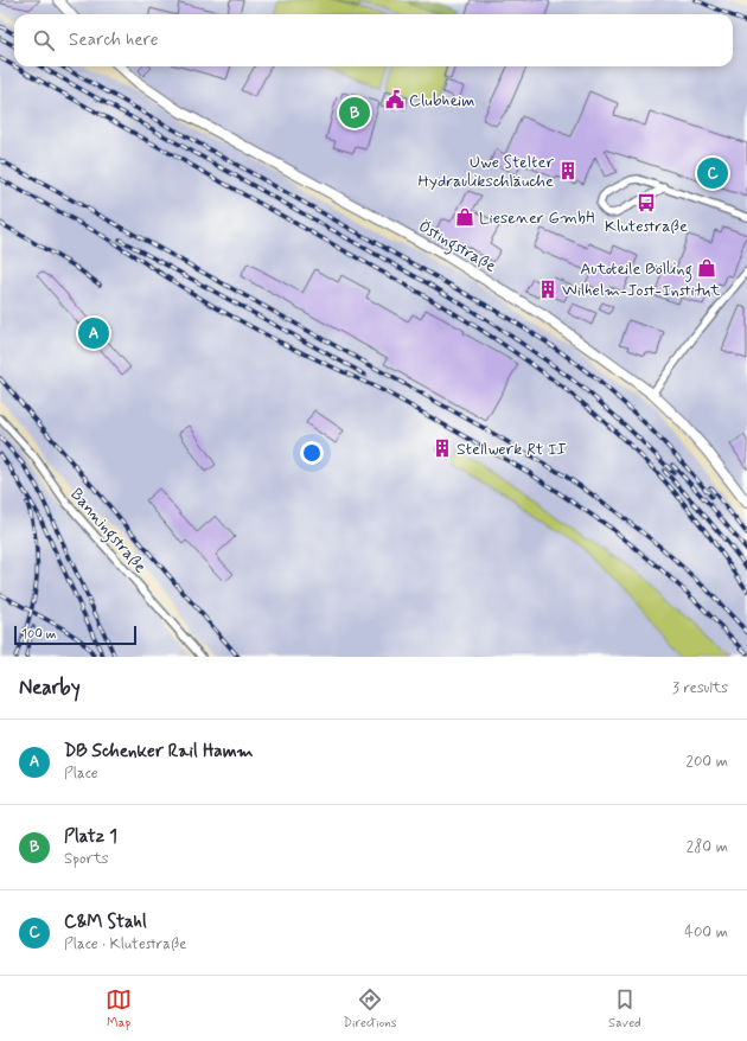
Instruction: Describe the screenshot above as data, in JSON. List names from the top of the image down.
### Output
{
  "streets": {
    "street": ["Östingstraße", "Banningstraße"]
  },
  "places": {
    "public building": ["Clubheim"],
    "building": ["Uwe Stelter Hydraulikschläuche", "Wilhelm-Jost-Institut", "Stellwerk Rt II"],
    "bus stop": ["Klutestraße"],
    "shop": ["Liesener GmbH", "Autoteile Bölling"]
  },
  "scale_bar": "100 m",
  "page": {
    "search": "Search here",
    "pins": ["B", "C", "A"],
    "scale": "100 m",
    "heading": ["Nearby", "3 results"],
    "list": [
      {
        "mark": "A",
        "name": "DB Schenker Rail Hamm",
        "note": "Place",
        "value": "200 m"
      },
      {
        "mark": "B",
        "name": "Platz 1",
        "note": "Sports",
        "value": "280 m"
      },
      {
        "mark": "C",
        "name": "C&M Stahl",
        "note": "Place · Klutestraße",
        "value": "400 m"
      }
    ],
    "nav": ["Map", "Directions", "Saved"]
  }
}
